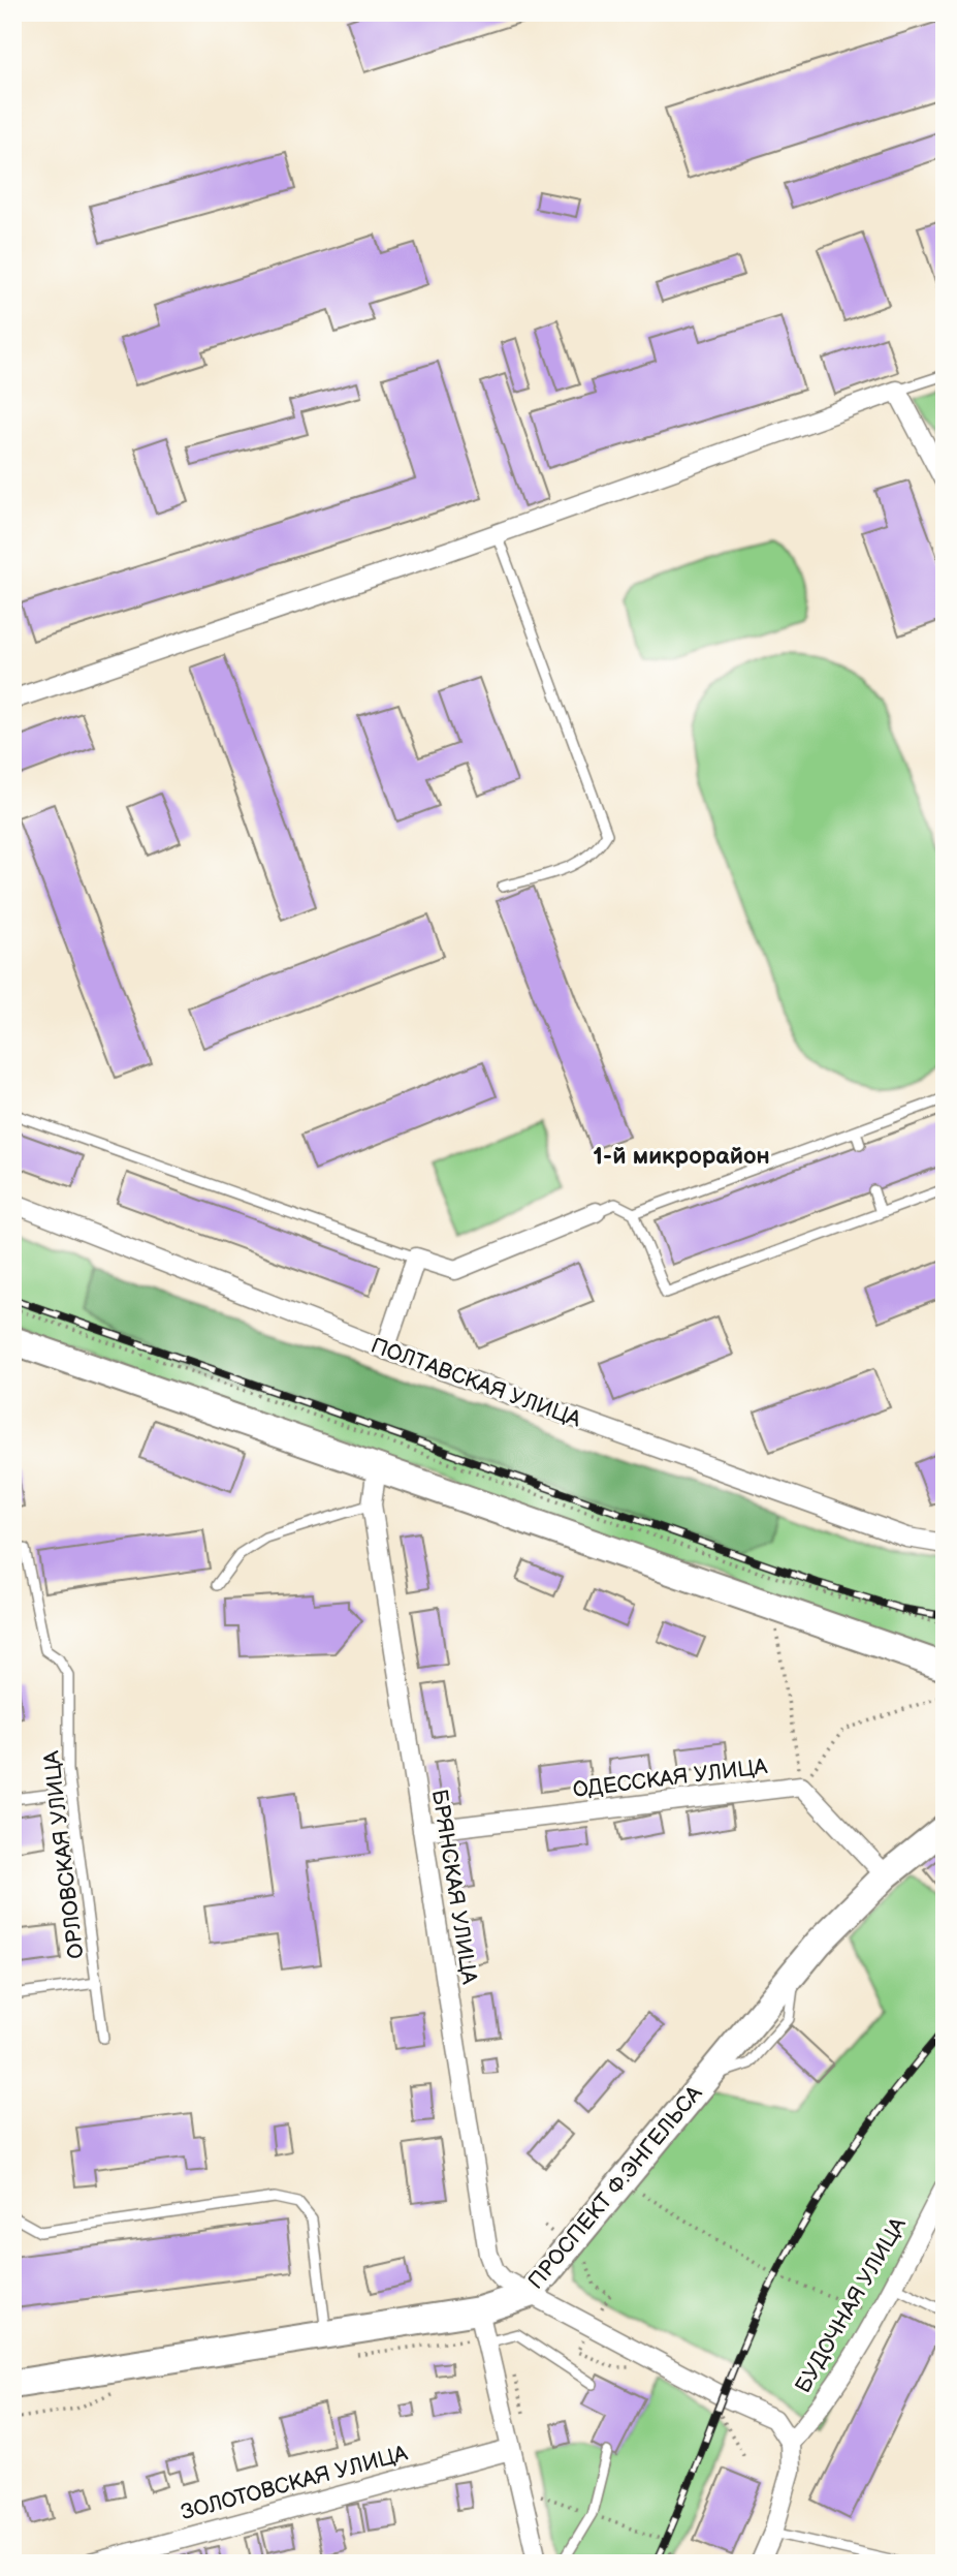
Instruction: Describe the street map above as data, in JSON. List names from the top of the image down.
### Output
{
  "streets": {
    "street": [
      "ПОЛТАВСКАЯ УЛИЦА",
      "ОДЕССКАЯ УЛИЦА",
      "БРЯНСКАЯ УЛИЦА",
      "ПРОСПЕКТ Ф.ЭНГЕЛЬСА",
      "БУДОЧНАЯ УЛИЦА",
      "ЗОЛОТОВСКАЯ УЛИЦА"
    ],
    "lane": ["ОРЛОВСКАЯ УЛИЦА"]
  },
  "crossings": [
    ["ОДЕССКАЯ УЛИЦА", "БРЯНСКАЯ УЛИЦА"],
    ["БРЯНСКАЯ УЛИЦА", "ПРОСПЕКТ Ф.ЭНГЕЛЬСА"],
    ["БРЯНСКАЯ УЛИЦА", "БУДОЧНАЯ УЛИЦА"]
  ],
  "districts": ["1-й микрорайон"]
}
